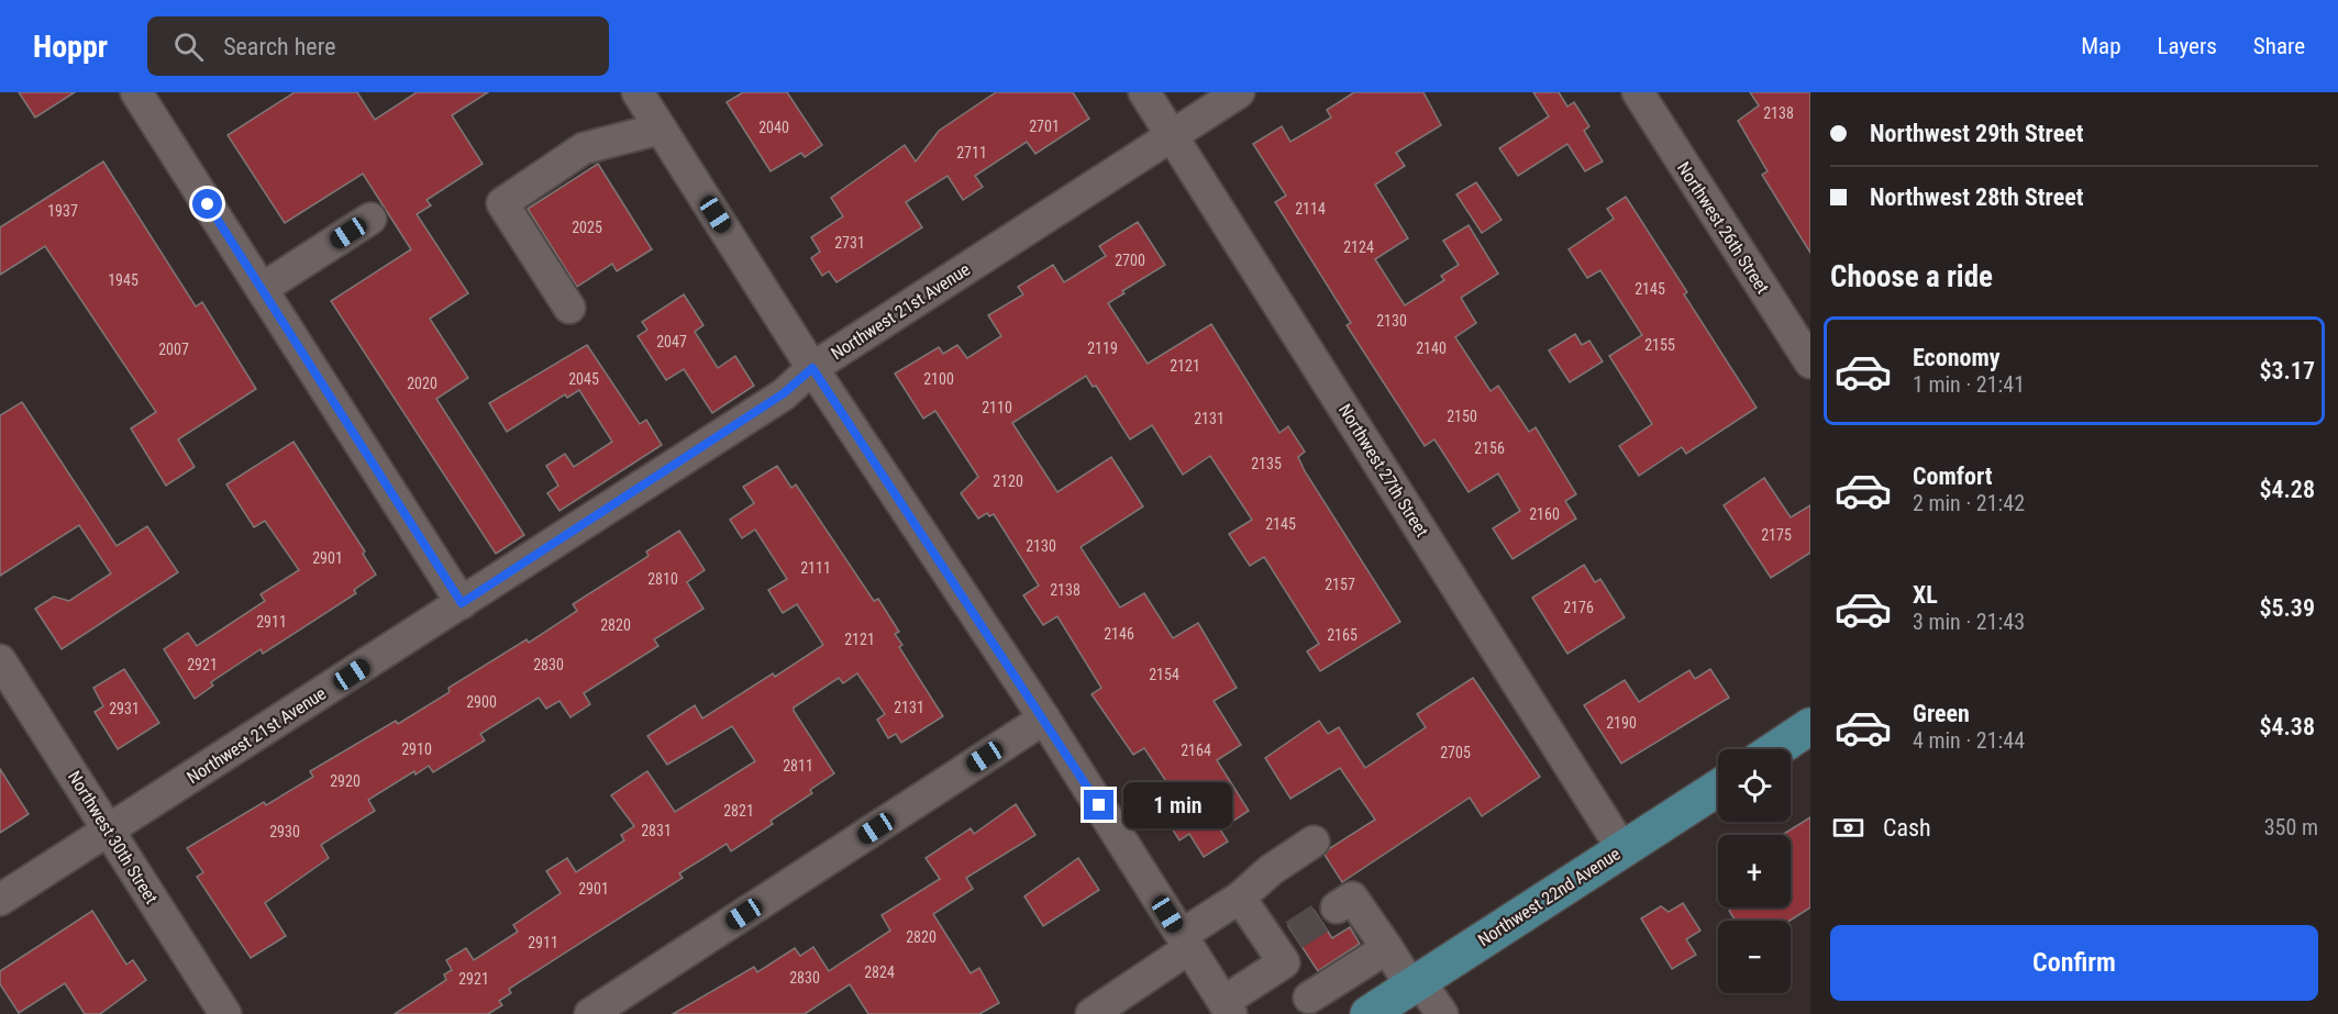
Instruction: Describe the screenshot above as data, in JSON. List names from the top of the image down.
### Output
{
  "streets": {
    "main road": ["Northwest 22nd Avenue"],
    "street": [
      "Northwest 26th Street",
      "Northwest 21st Avenue",
      "Northwest 27th Street",
      "Northwest 30th Street"
    ]
  },
  "crossings": [
    ["Northwest 21st Avenue", "Northwest 27th Street"],
    ["Northwest 21st Avenue", "Northwest 30th Street"],
    ["Northwest 27th Street", "Northwest 22nd Avenue"]
  ],
  "house_numbers": [
    "2138",
    "2701",
    "2040",
    "2711",
    "2114",
    "1937",
    "2025",
    "2731",
    "2124",
    "2700",
    "1945",
    "2145",
    "2130",
    "2047",
    "2155",
    "2119",
    "2140",
    "2007",
    "2121",
    "2045",
    "2100",
    "2020",
    "2110",
    "2150",
    "2131",
    "2156",
    "2135",
    "2120",
    "2160",
    "2145",
    "2175",
    "2130",
    "2901",
    "2111",
    "2810",
    "2157",
    "2138",
    "2176",
    "2911",
    "2820",
    "2146",
    "2165",
    "2121",
    "2921",
    "2830",
    "2154",
    "2900",
    "2131",
    "2931",
    "2190",
    "2910",
    "2164",
    "2705",
    "2811",
    "2920",
    "2821",
    "2831",
    "2930",
    "2901",
    "2820",
    "2911",
    "2824",
    "2830",
    "2921"
  ],
  "page": {
    "header": "Hoppr",
    "search": "Search here",
    "nav": ["Map", "Layers", "Share"],
    "banner": ["Northwest 29th Street", "Northwest 28th Street"],
    "heading": "Choose a ride",
    "list": [
      {
        "name": "Economy",
        "note": "1 min · 21:41",
        "value": "$3.17"
      },
      {
        "name": "Comfort",
        "note": "2 min · 21:42",
        "value": "$4.28"
      },
      {
        "name": "XL",
        "note": "3 min · 21:43",
        "value": "$5.39"
      },
      {
        "name": "Green",
        "note": "4 min · 21:44",
        "value": "$4.38"
      }
    ],
    "map_buttons": ["+", "−"],
    "bubble": "1 min",
    "pay": ["Cash", "350 m"],
    "buttons": "Confirm"
  }
}
